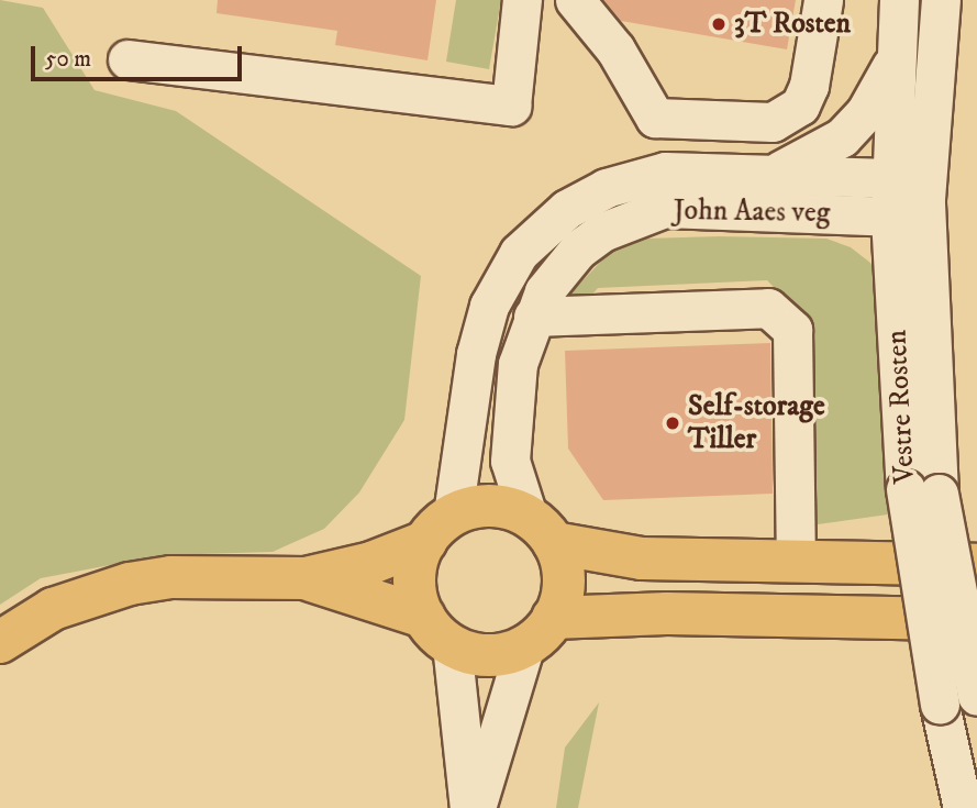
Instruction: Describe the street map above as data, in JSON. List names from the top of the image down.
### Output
{
  "streets": {
    "street": ["John Aaes veg", "Vestre Rosten"]
  },
  "crossings": [
    ["John Aaes veg", "Vestre Rosten"]
  ],
  "places": ["3T Rosten", "Self-storage Tiller"],
  "scale_bar": "50 m"
}
